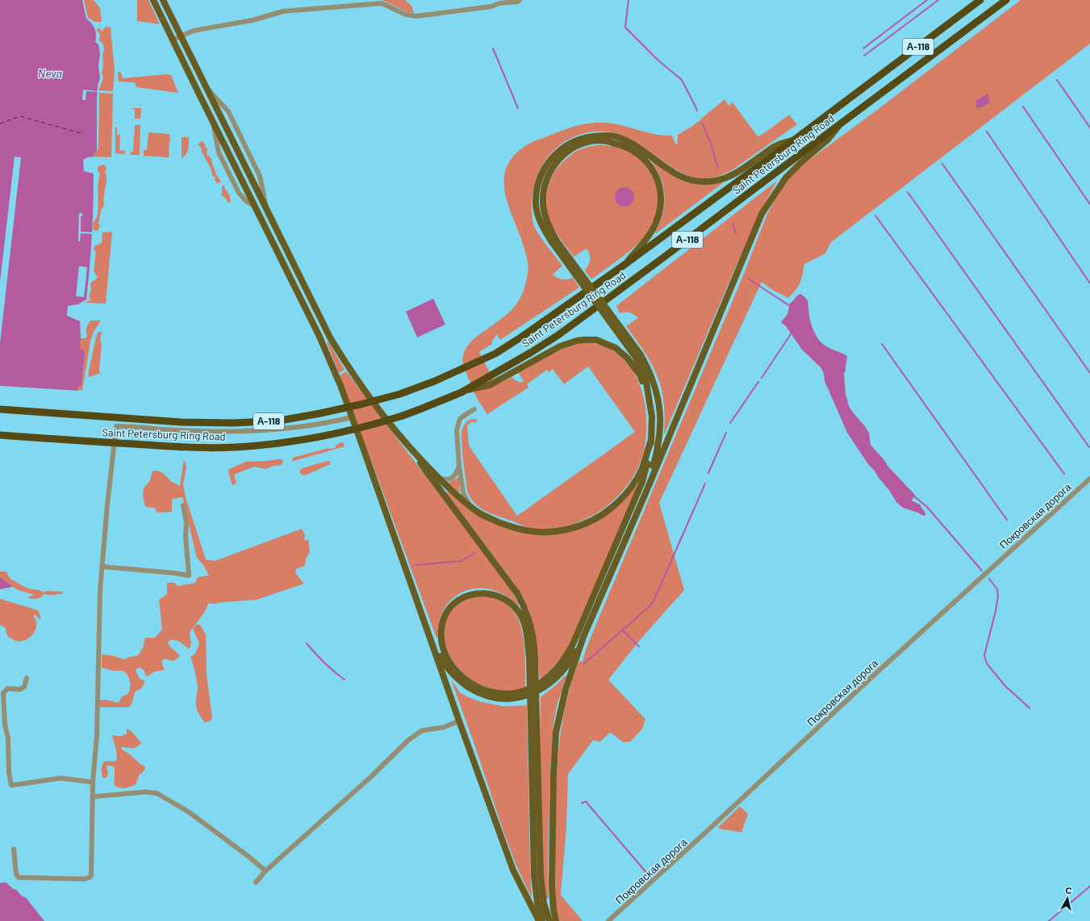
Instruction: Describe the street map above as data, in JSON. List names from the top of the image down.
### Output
{
  "streets": {
    "highway": ["А-118", "Saint Petersburg Ring Road"],
    "street": ["Покровская дорога"]
  },
  "water": ["Neva"],
  "north": "top"
}
